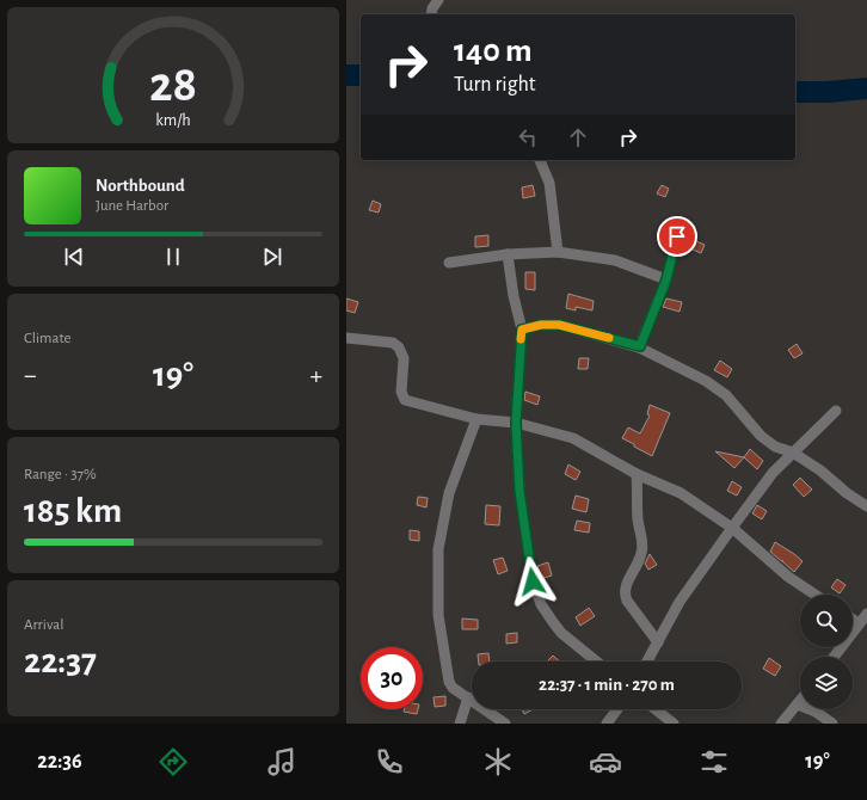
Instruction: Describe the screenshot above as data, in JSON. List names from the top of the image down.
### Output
{
  "page": {
    "turn": ["140 m", "Turn right"],
    "song": ["Northbound", "June Harbor"],
    "tile": [
      "Climate",
      ["Range · 37%", "185 km"],
      ["Arrival", "22:37"]
    ],
    "heat": ["−", "19°", "+"],
    "limit": "30",
    "trip": "22:37 · 1 min · 270 m",
    "tabs": ["22:36", "19°"],
    "gauge": ["28", "km/h"]
  }
}
